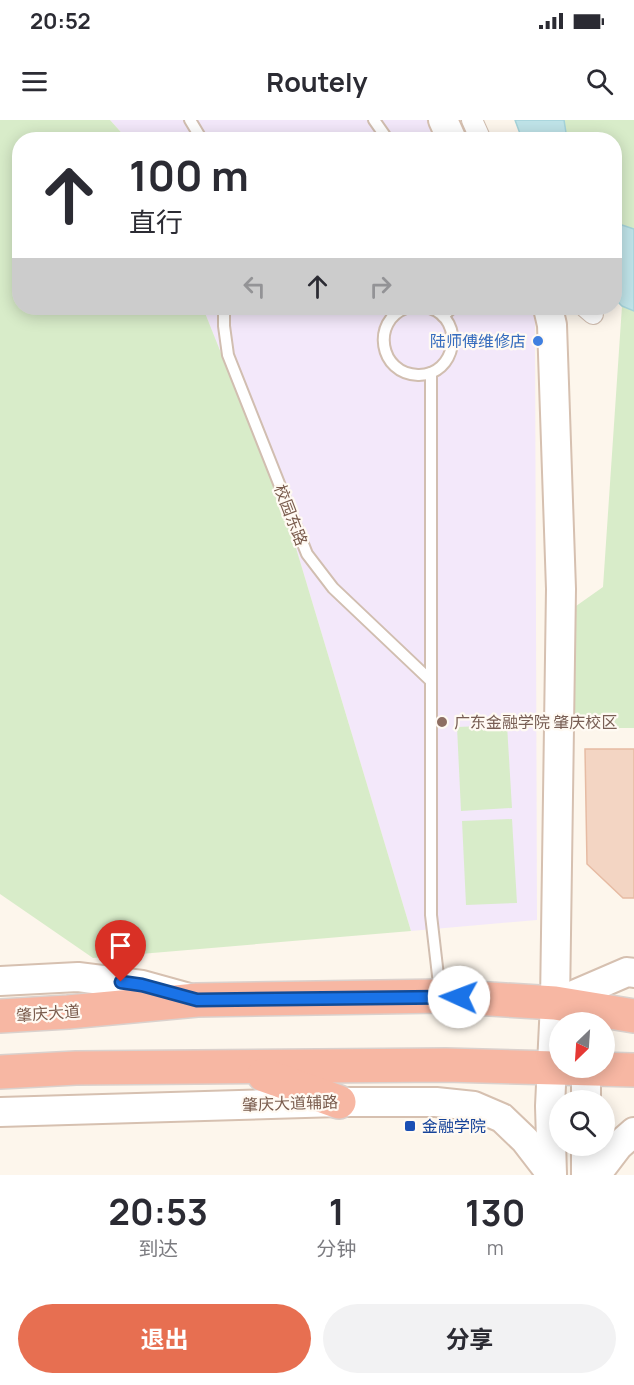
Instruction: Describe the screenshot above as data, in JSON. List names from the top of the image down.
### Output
{
  "streets": {
    "highway": ["肇庆大道"],
    "street": ["肇庆大道辅路"],
    "lane": ["校园东路"]
  },
  "places": {
    "other": ["陆师傅维修店", "广东金融学院 肇庆校区"],
    "transit": ["金融学院"]
  },
  "north": "bottom left",
  "page": {
    "status": "20:52",
    "header": "Routely",
    "turn": ["100 m", "直行"],
    "eta": [
      "20:53",
      "到达",
      "1",
      "分钟",
      "130",
      "m"
    ],
    "buttons": ["退出", "分享"]
  }
}
